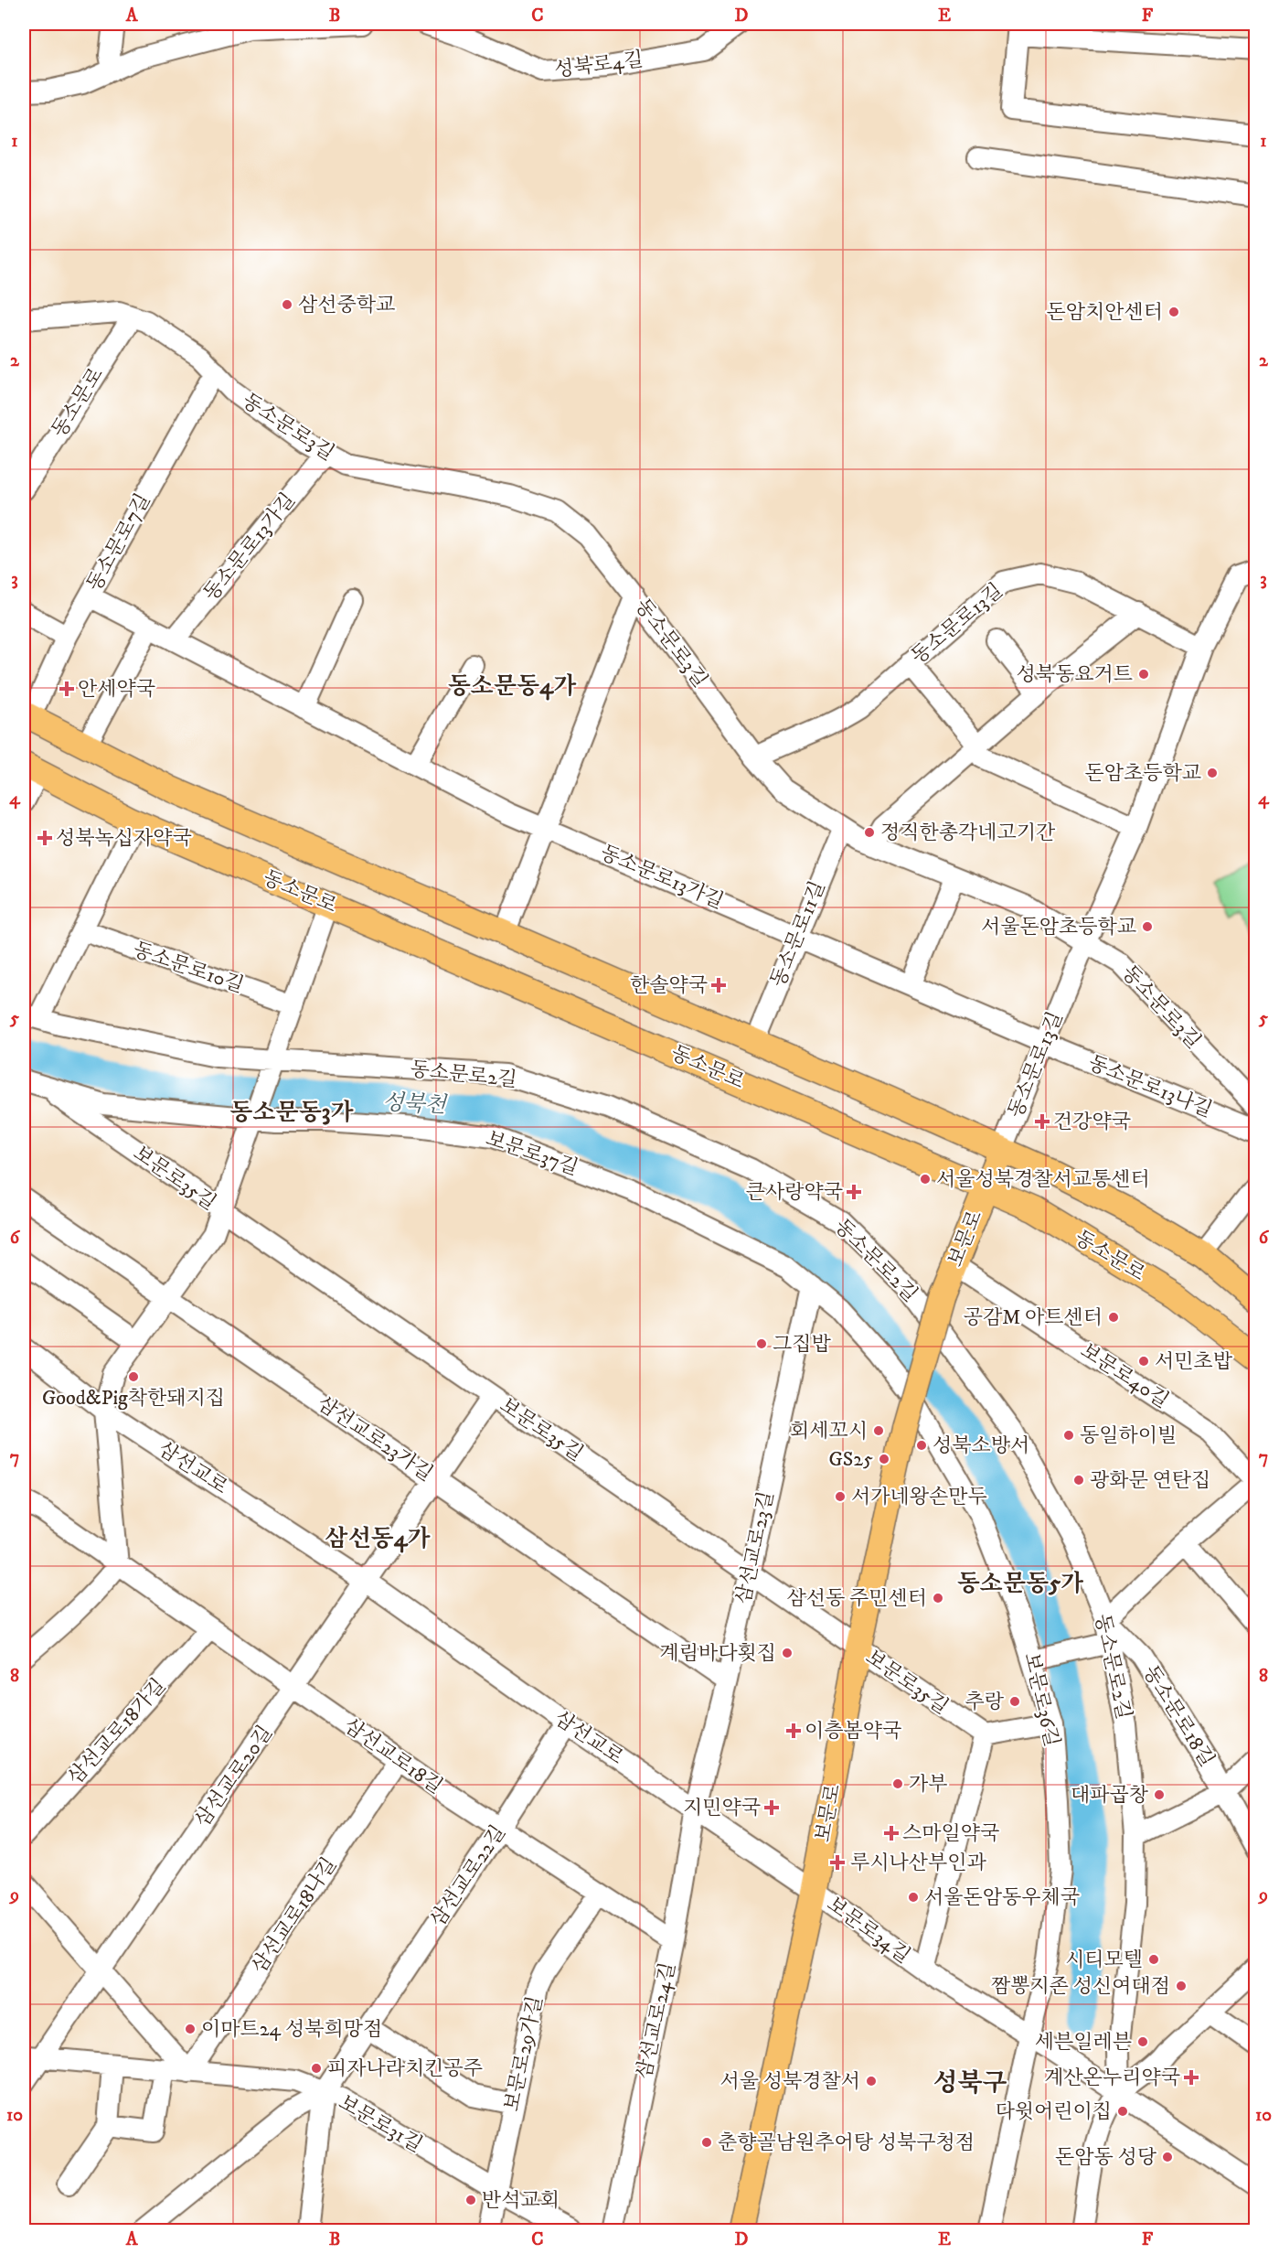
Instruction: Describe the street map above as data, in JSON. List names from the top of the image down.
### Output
{
  "streets": {
    "main road": ["동소문로", "보문로"],
    "street": [
      "성북로4길",
      "동소문로3길",
      "동소문로7길",
      "동소문로13가길",
      "동소문로13길",
      "동소문로11길",
      "동소문로10길",
      "동소문로2길",
      "동소문로13나길",
      "보문로37길",
      "보문로35길",
      "보문로40길",
      "삼선교로23가길",
      "삼선교로",
      "삼선교로23길",
      "보문로36길",
      "동소문로18길",
      "삼선교로18가길",
      "삼선교로18길",
      "삼선교로20길",
      "삼선교로22길",
      "삼선교로18나길",
      "보문로34길",
      "삼선교로24길",
      "보문로29가길",
      "보문로31길"
    ]
  },
  "crossings": [
    ["동소문로", "동소문로3길"],
    ["동소문로", "동소문로7길"],
    ["동소문로", "동소문로13길"],
    ["동소문로", "동소문로11길"],
    ["동소문로", "보문로"],
    ["동소문로3길", "동소문로7길"],
    ["동소문로3길", "동소문로13가길"],
    ["동소문로3길", "동소문로13길"],
    ["동소문로3길", "동소문로11길"],
    ["동소문로7길", "동소문로13가길"],
    ["동소문로13가길", "동소문로13길"],
    ["동소문로13가길", "동소문로11길"],
    ["동소문로13가길", "동소문로13나길"],
    ["동소문로13길", "동소문로13나길"],
    ["동소문로13길", "보문로"],
    ["동소문로2길", "동소문로18길"],
    ["동소문로2길", "보문로34길"],
    ["보문로37길", "보문로35길"],
    ["보문로37길", "삼선교로23길"],
    ["보문로37길", "보문로36길"],
    ["보문로35길", "보문로"],
    ["보문로35길", "삼선교로23길"],
    ["보문로35길", "보문로34길"],
    ["보문로", "보문로40길"],
    ["보문로", "삼선교로"],
    ["보문로", "보문로34길"],
    ["삼선교로23가길", "삼선교로23길"],
    ["삼선교로", "삼선교로23길"],
    ["삼선교로", "삼선교로20길"],
    ["삼선교로", "삼선교로22길"],
    ["삼선교로", "보문로34길"],
    ["삼선교로", "삼선교로24길"],
    ["삼선교로23길", "삼선교로24길"],
    ["보문로36길", "보문로34길"],
    ["삼선교로18가길", "삼선교로18길"],
    ["삼선교로18길", "삼선교로20길"],
    ["삼선교로18길", "삼선교로22길"],
    ["삼선교로18길", "삼선교로18나길"],
    ["삼선교로18길", "삼선교로24길"],
    ["삼선교로18길", "보문로29가길"],
    ["삼선교로20길", "보문로31길"],
    ["삼선교로22길", "보문로31길"],
    ["삼선교로18나길", "보문로31길"],
    ["보문로29가길", "보문로31길"]
  ],
  "districts": [
    "동소문동4가",
    "동소문동3가",
    "삼선동4가",
    "동소문동5가",
    "성북구"
  ],
  "water": ["성북천"],
  "places": {
    "other": [
      "삼선중학교",
      "돈암치안센터",
      "성북동요거트",
      "돈암초등학교",
      "정직한총각네고기간",
      "서울돈암초등학교",
      "서울성북경찰서교통센터",
      "공감M 아트센터",
      "그집밥",
      "서민초밥",
      "Good&Pig착한돼지집",
      "회세꼬시",
      "동일하이빌",
      "성북소방서",
      "GS25",
      "광화문 연탄집",
      "서가네왕손만두",
      "삼선동 주민센터",
      "계림바다횟집",
      "추랑",
      "가부",
      "대파곱창",
      "서울돈암동우체국",
      "시티모텔",
      "짬뽕지존 성신여대점",
      "이마트24 성북희망점",
      "세븐일레븐",
      "피자나라치킨공주",
      "서울 성북경찰서",
      "다윗어린이집",
      "춘향골남원추어탕 성북구청점",
      "돈암동 성당",
      "반석교회"
    ],
    "health": [
      "안세약국",
      "성북녹십자약국",
      "한솔약국",
      "건강약국",
      "큰사랑약국",
      "이층봄약국",
      "지민약국",
      "스마일약국",
      "루시나산부인과",
      "계산온누리약국"
    ]
  },
  "grid": {
    "columns": [
      "A",
      "B",
      "C",
      "D",
      "E",
      "F"
    ],
    "rows": [
      "1",
      "2",
      "3",
      "4",
      "5",
      "6",
      "7",
      "8",
      "9",
      "10"
    ]
  }
}
